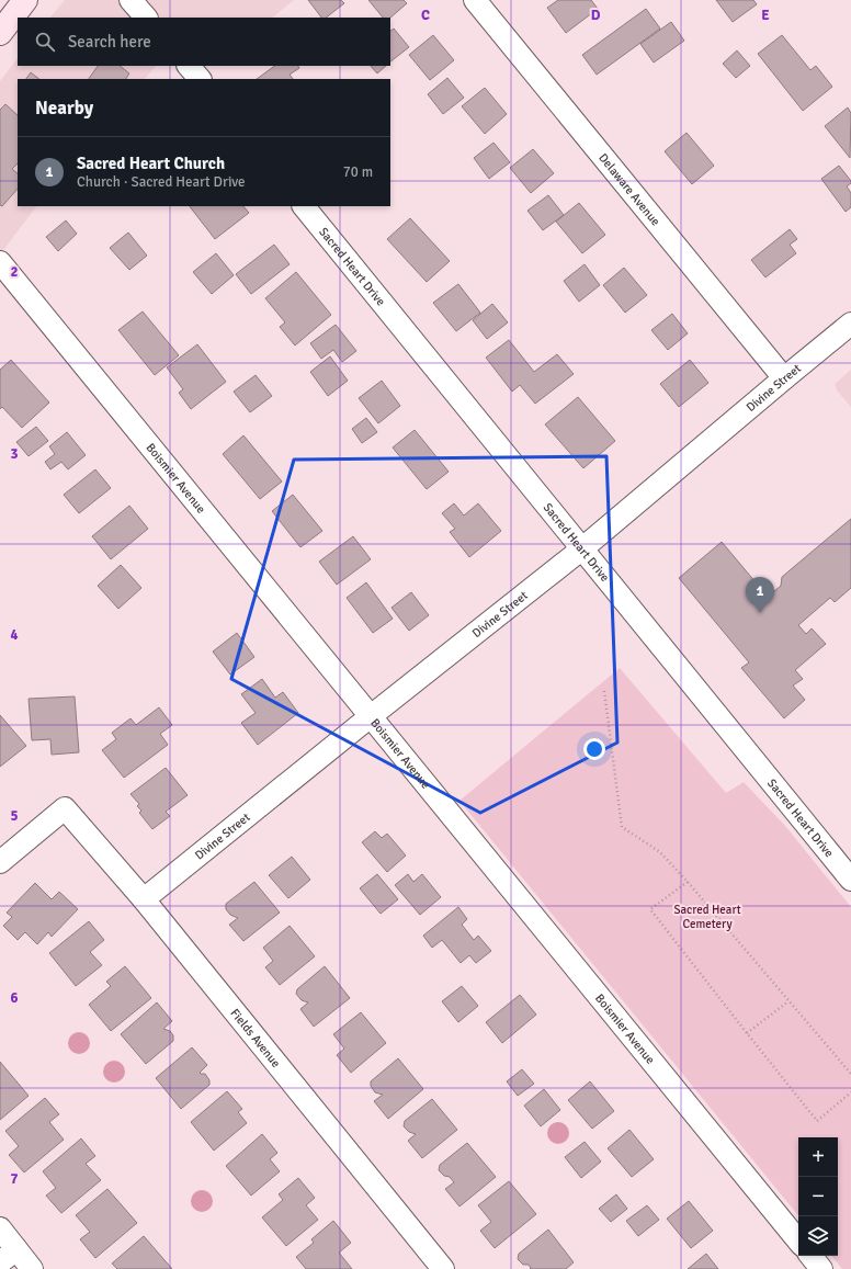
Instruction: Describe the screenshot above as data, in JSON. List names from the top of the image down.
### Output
{
  "streets": {
    "street": [
      "Delaware Avenue",
      "Sacred Heart Drive",
      "Divine Street",
      "Boismier Avenue",
      "Fields Avenue"
    ]
  },
  "crossings": [
    ["Delaware Avenue", "Divine Street"],
    ["Sacred Heart Drive", "Divine Street"],
    ["Divine Street", "Boismier Avenue"],
    ["Divine Street", "Fields Avenue"]
  ],
  "parks": ["Sacred Heart Cemetery"],
  "page": {
    "search": "Search here",
    "heading": "Nearby",
    "list": [
      {
        "mark": "1",
        "name": "Sacred Heart Church",
        "note": "Church · Sacred Heart Drive",
        "value": "70 m"
      }
    ],
    "pins": "1",
    "map_buttons": ["+", "−"]
  },
  "grid": {
    "columns": ["C", "D", "E"],
    "rows": [
      "2",
      "3",
      "4",
      "5",
      "6",
      "7"
    ]
  }
}
